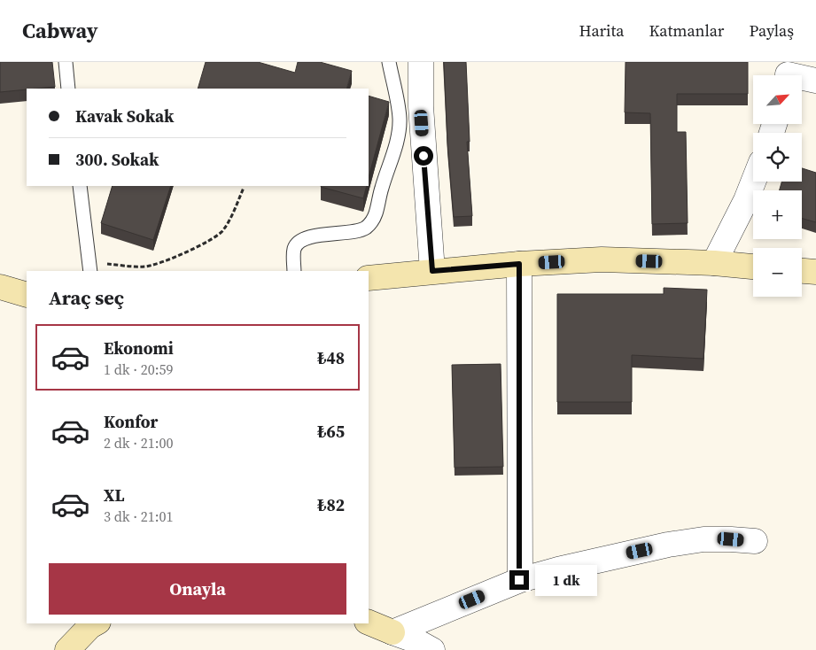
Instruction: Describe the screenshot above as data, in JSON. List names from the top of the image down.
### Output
{
  "north": "top right",
  "page": {
    "header": "Cabway",
    "nav": ["Harita", "Katmanlar", "Paylaş"],
    "map_buttons": ["+", "−"],
    "banner": ["Kavak Sokak", "300. Sokak"],
    "heading": "Araç seç",
    "list": [
      {
        "name": "Ekonomi",
        "note": "1 dk · 20:59",
        "value": "₺48"
      },
      {
        "name": "Konfor",
        "note": "2 dk · 21:00",
        "value": "₺65"
      },
      {
        "name": "XL",
        "note": "3 dk · 21:01",
        "value": "₺82"
      }
    ],
    "buttons": "Onayla",
    "bubble": "1 dk"
  }
}
